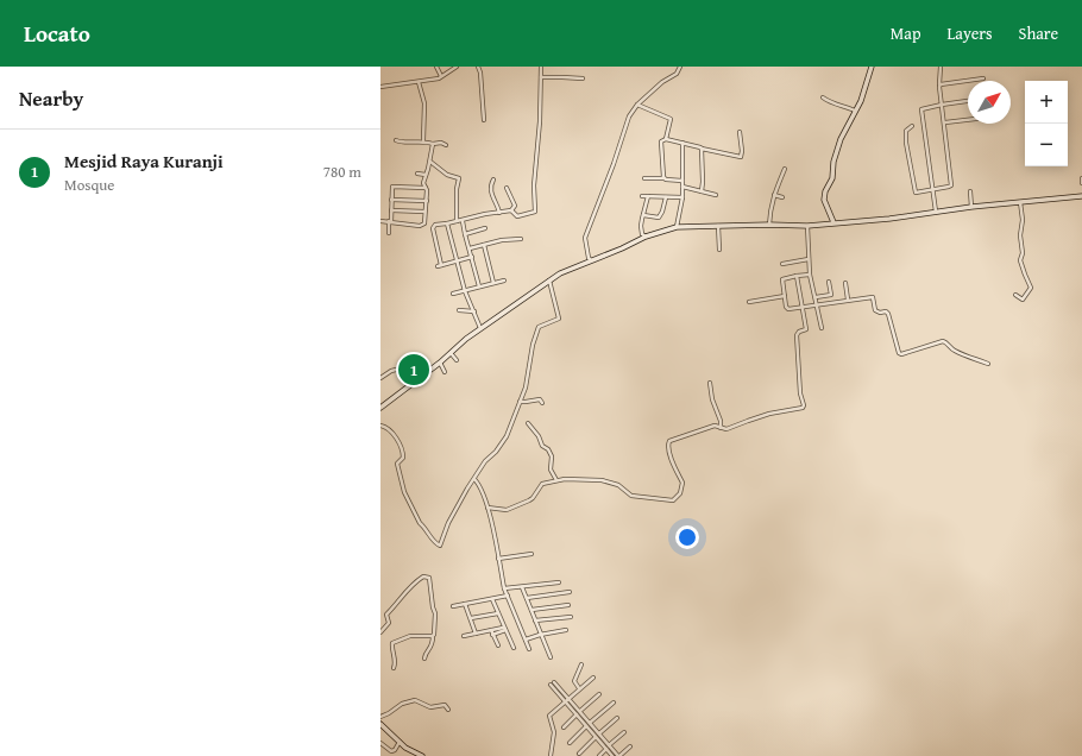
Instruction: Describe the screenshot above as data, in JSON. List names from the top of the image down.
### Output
{
  "north": "top right",
  "page": {
    "header": "Locato",
    "nav": ["Map", "Layers", "Share"],
    "heading": "Nearby",
    "map_buttons": ["+", "−"],
    "list": [
      {
        "mark": "1",
        "name": "Mesjid Raya Kuranji",
        "note": "Mosque",
        "value": "780 m"
      }
    ],
    "pins": "1"
  }
}
